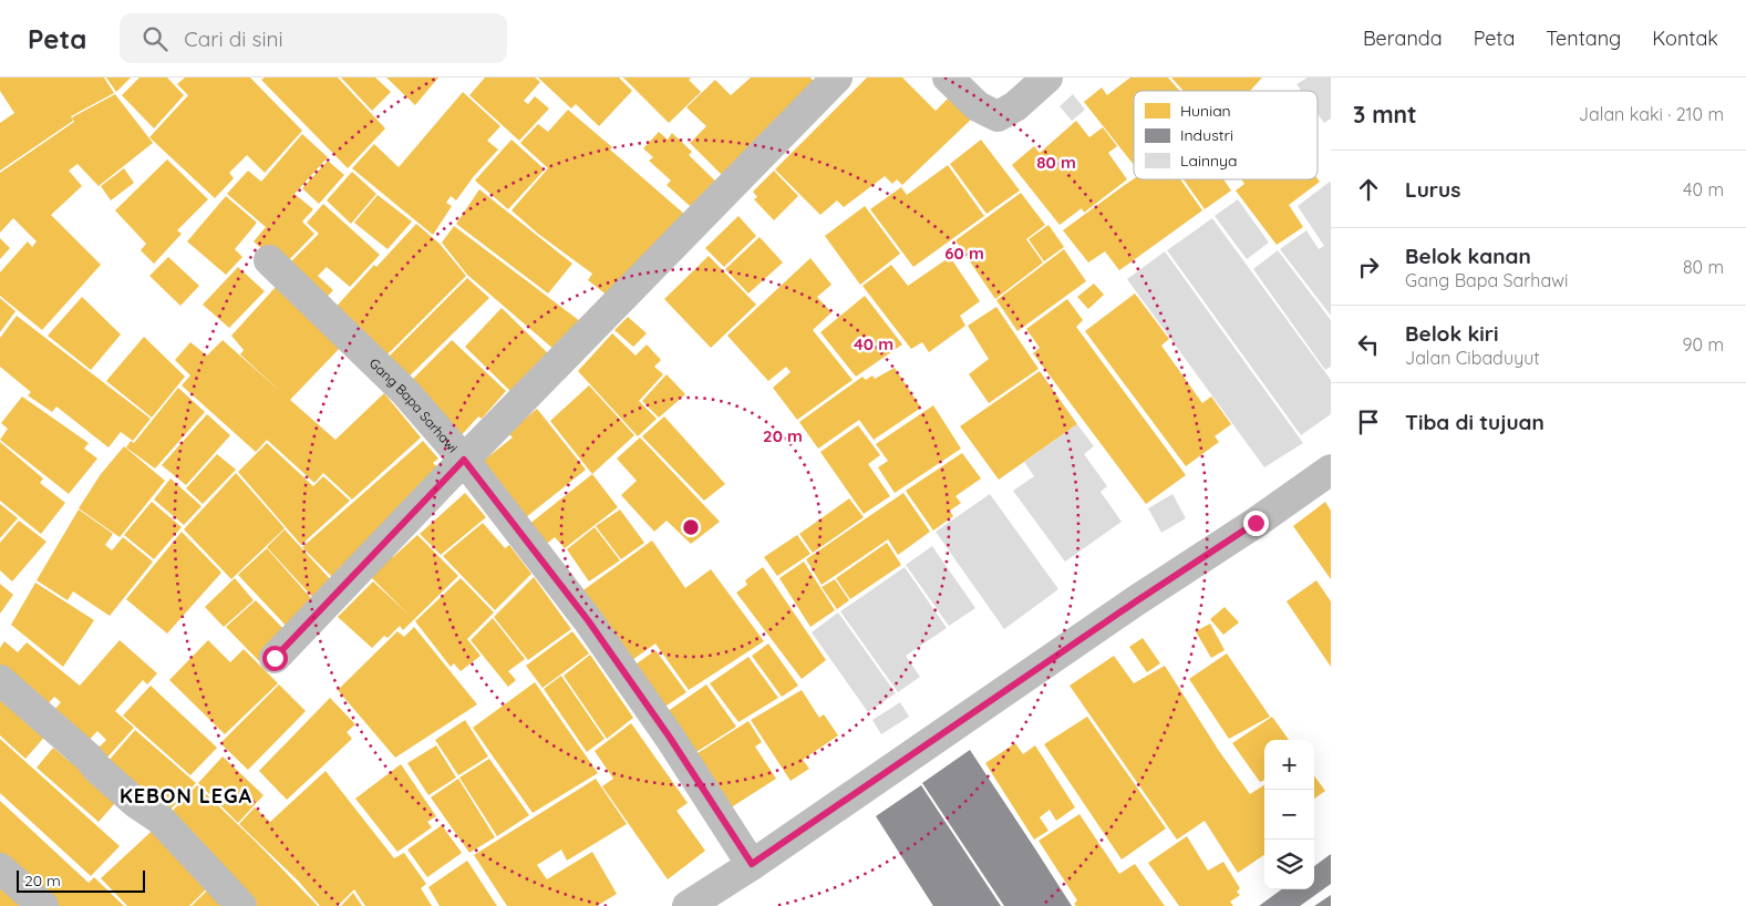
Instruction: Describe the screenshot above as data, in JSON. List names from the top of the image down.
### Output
{
  "streets": {
    "street": ["Gang Bapa Sarhawi"]
  },
  "districts": ["KEBON LEGA"],
  "legend": ["Hunian", "Industri", "Lainnya"],
  "scale_bar": "20 m",
  "page": {
    "header": "Peta",
    "search": "Cari di sini",
    "nav": [
      "Beranda",
      "Peta",
      "Tentang",
      "Kontak"
    ],
    "heading": ["3 mnt", "Jalan kaki · 210 m"],
    "list": [
      ["Lurus", "40 m"],
      ["Belok kanan", "Gang Bapa Sarhawi", "80 m"],
      ["Belok kiri", "Jalan Cibaduyut", "90 m"],
      "Tiba di tujuan"
    ],
    "map_buttons": ["+", "−"],
    "scale": "20 m"
  },
  "rings": [
    "80 m",
    "60 m",
    "40 m",
    "20 m"
  ]
}
